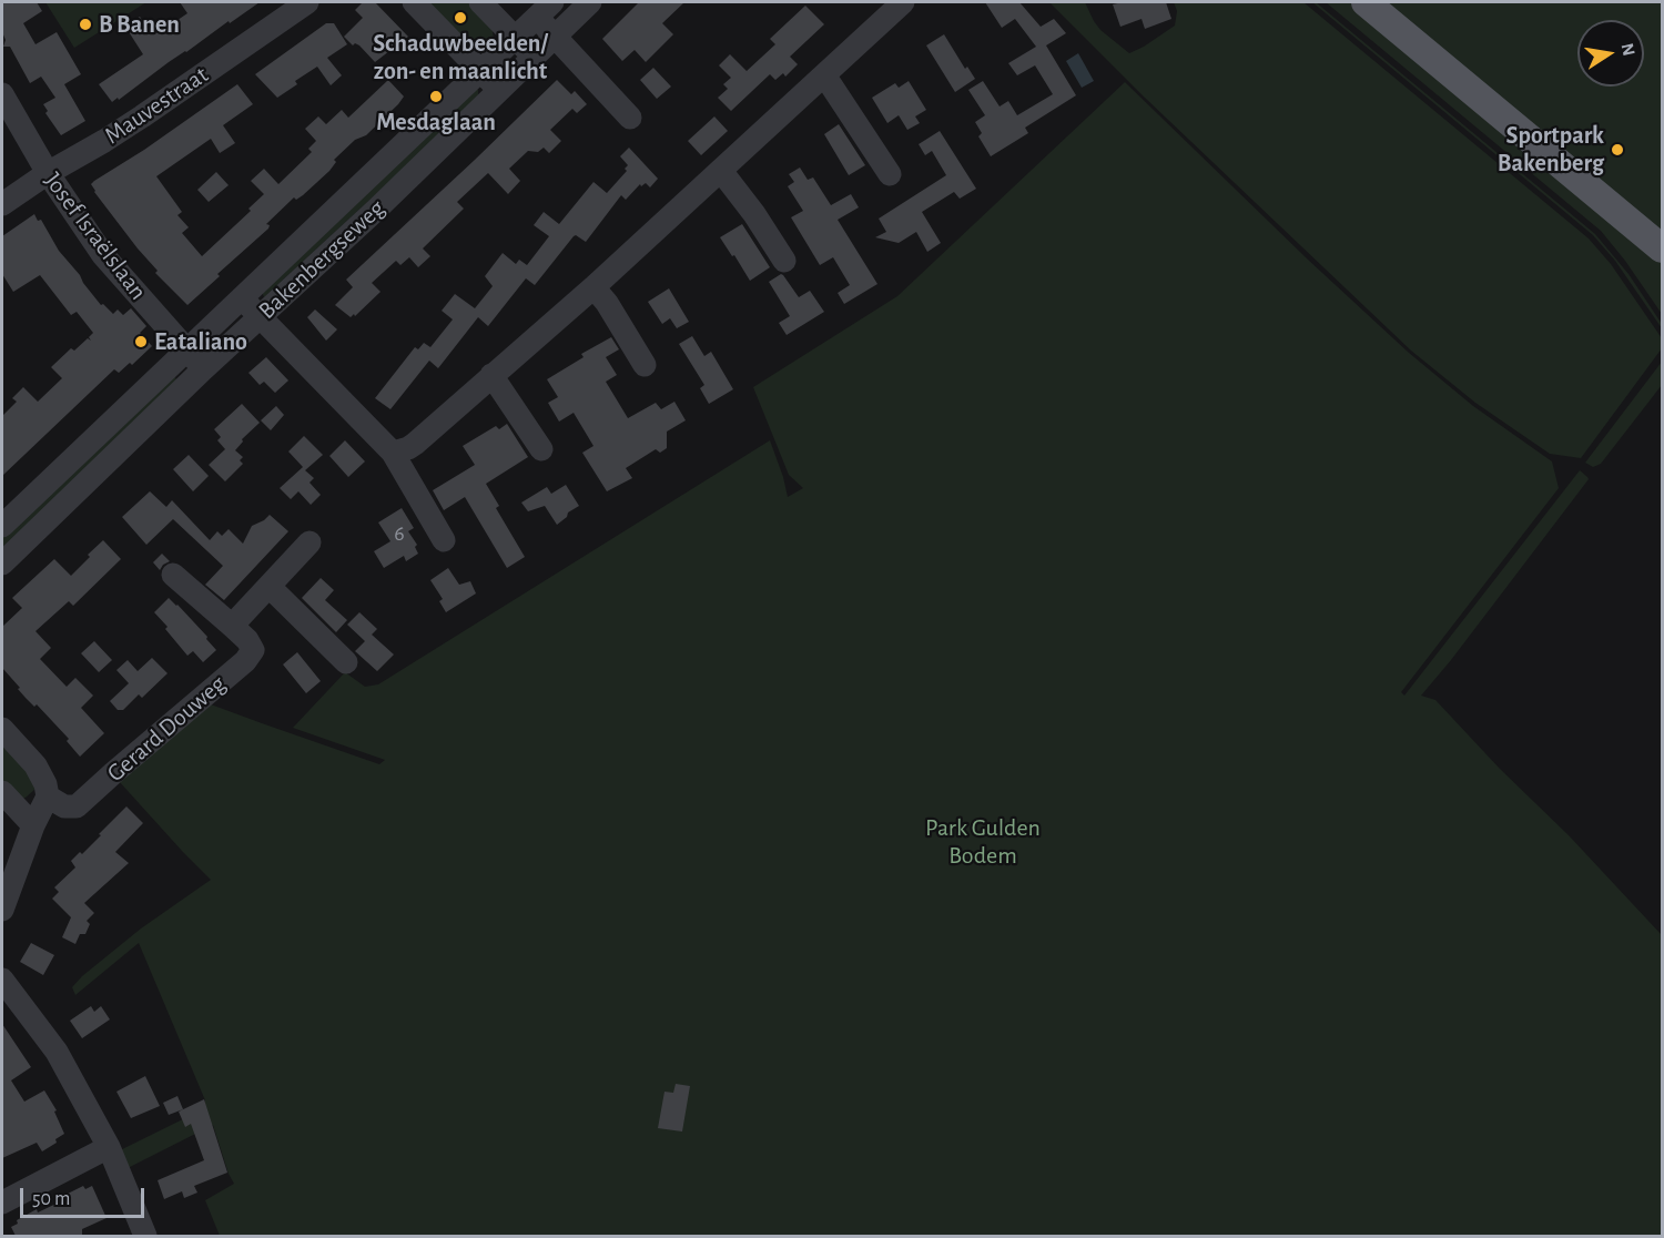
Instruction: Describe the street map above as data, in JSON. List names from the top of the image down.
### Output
{
  "streets": {
    "street": [
      "Mauvestraat",
      "Josef Israëlslaan",
      "Bakenbergseweg",
      "Gerard Douweg"
    ]
  },
  "crossings": [
    ["Mauvestraat", "Josef Israëlslaan"],
    ["Josef Israëlslaan", "Bakenbergseweg"]
  ],
  "parks": ["Park Gulden Bodem"],
  "places": [
    "Schaduwbeelden/ zon- en maanlicht",
    "B Banen",
    "Mesdaglaan",
    "Sportpark Bakenberg",
    "Eataliano"
  ],
  "house_numbers": ["6"],
  "scale_bar": "50 m",
  "north": "right"
}
